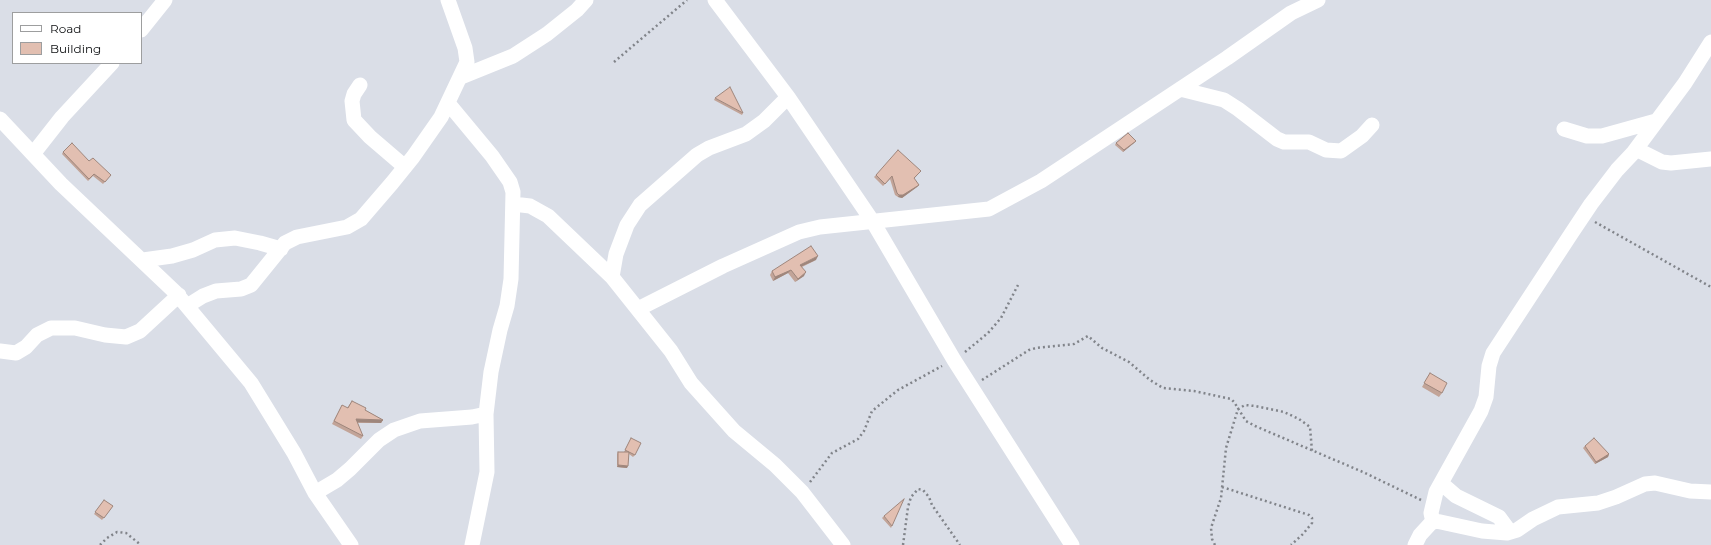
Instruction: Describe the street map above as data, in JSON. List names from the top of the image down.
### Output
{
  "legend": ["Road", "Building"]
}
